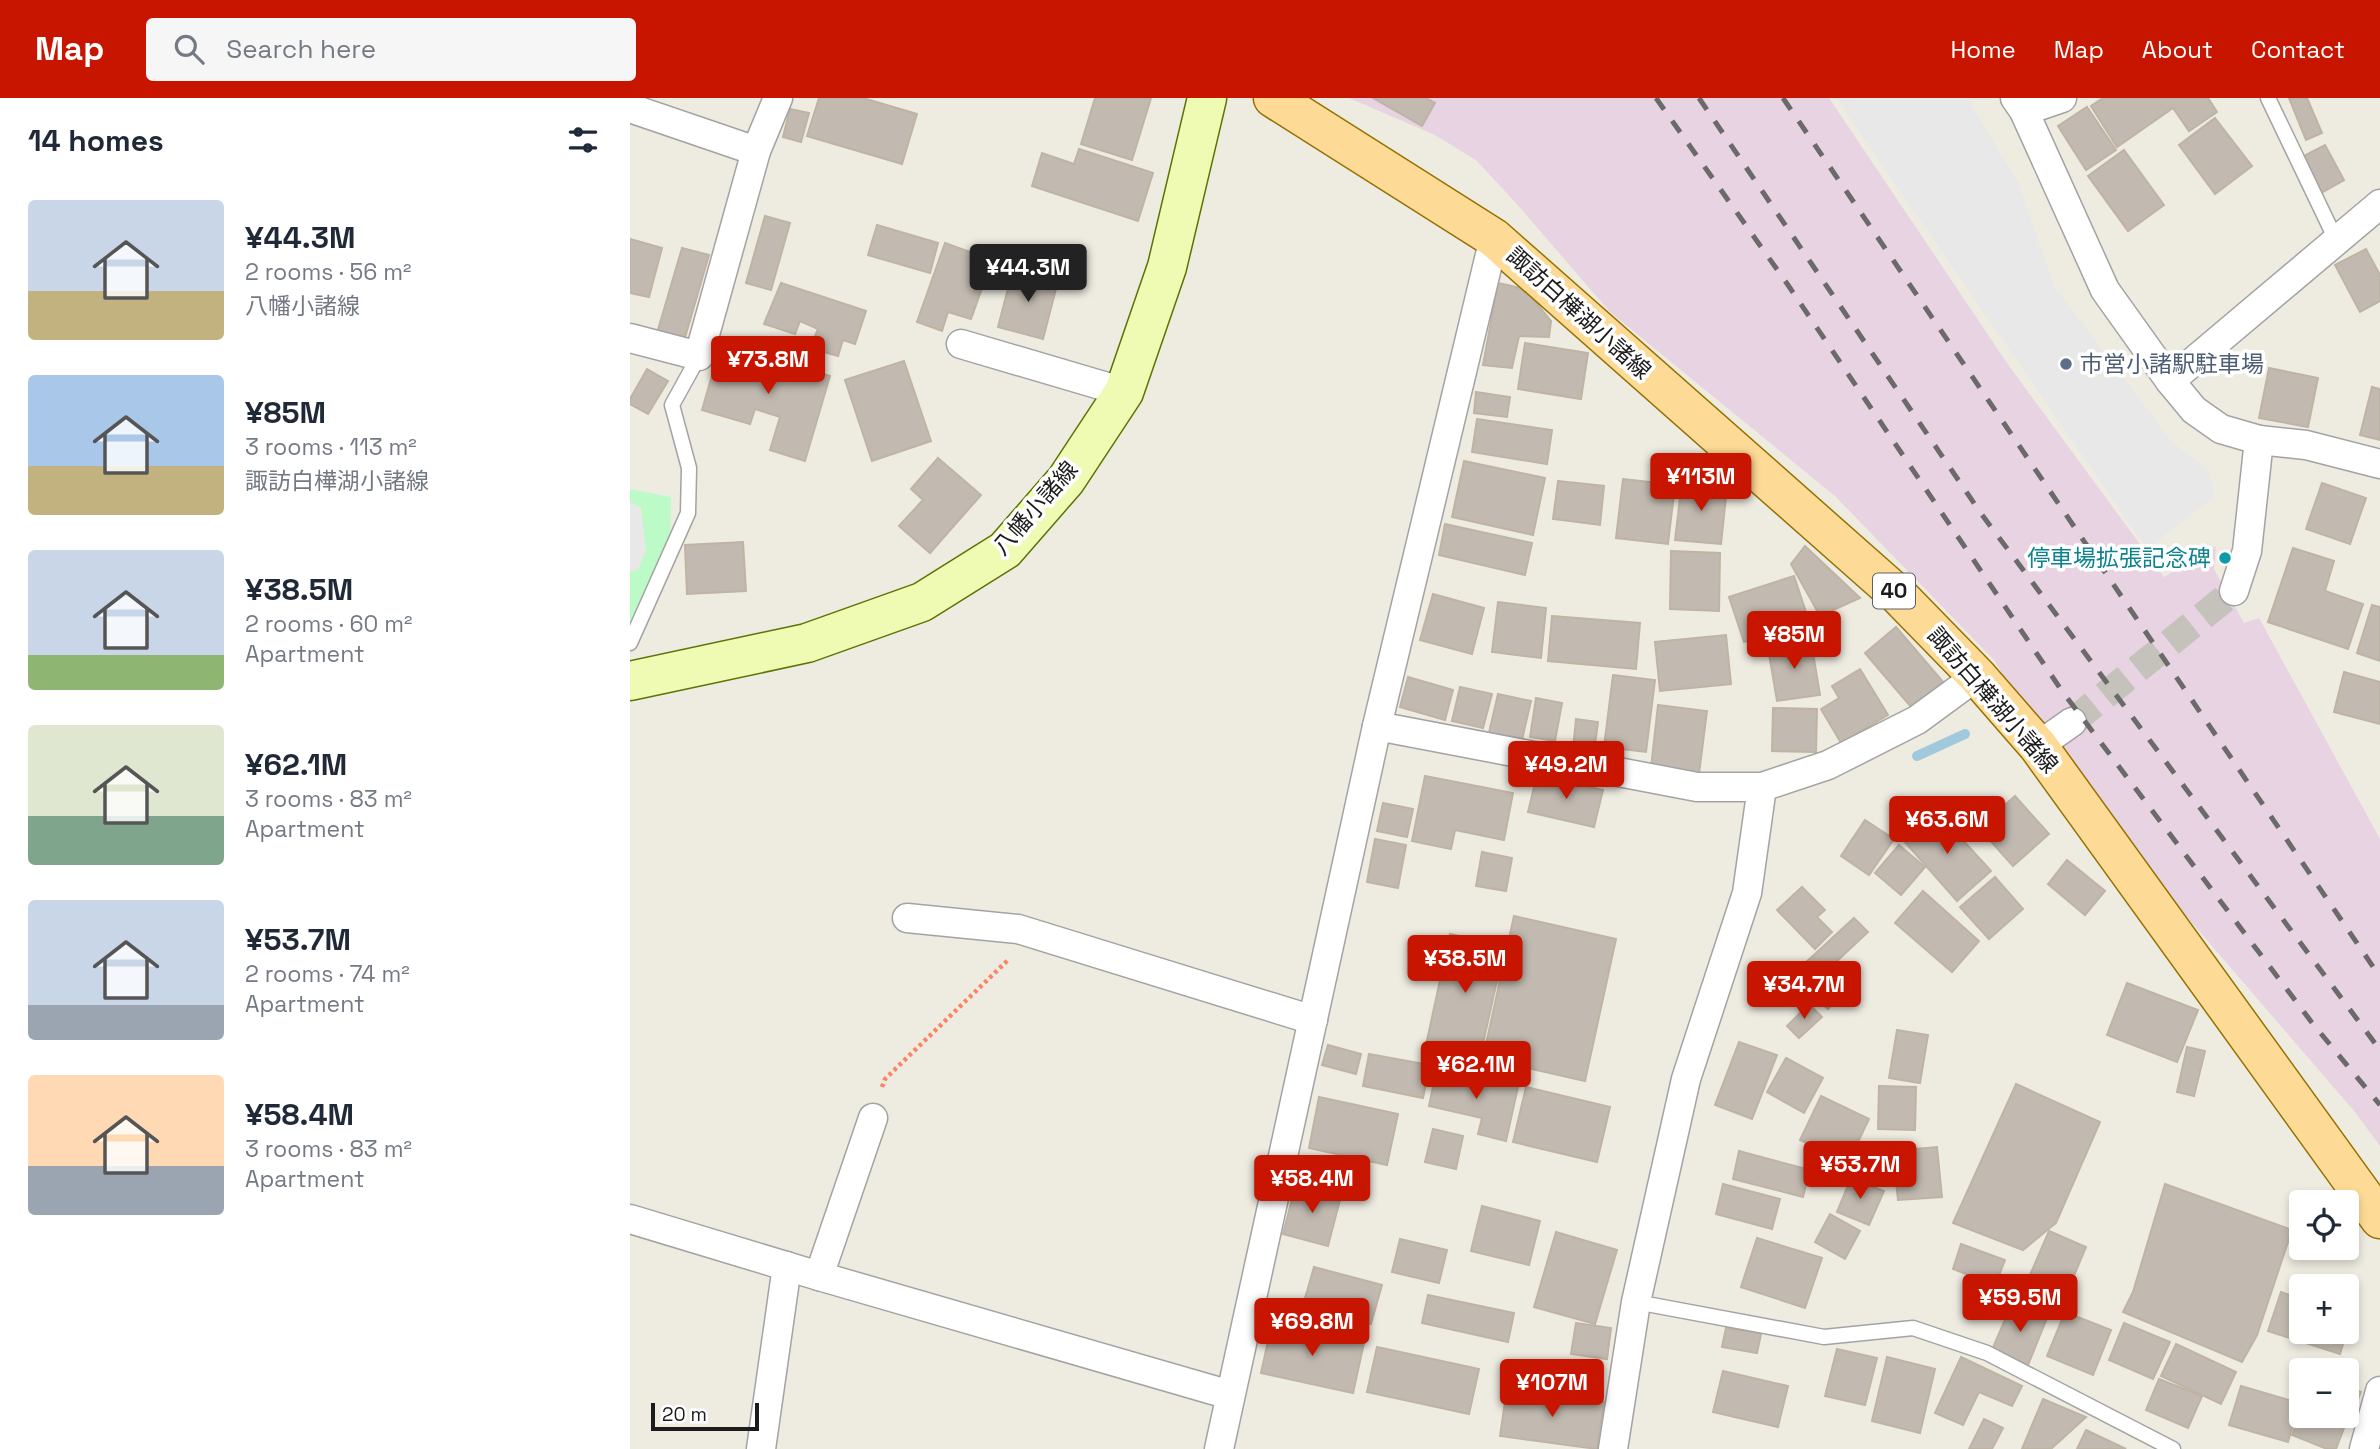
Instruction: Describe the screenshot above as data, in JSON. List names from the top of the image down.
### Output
{
  "streets": {
    "main road": ["諏訪白樺湖小諸線", "八幡小諸線", "40"]
  },
  "places": ["市営小諸駅駐車場", "停車場拡張記念碑"],
  "scale_bar": "20 m",
  "page": {
    "header": "Map",
    "search": "Search here",
    "nav": [
      "Home",
      "Map",
      "About",
      "Contact"
    ],
    "heading": "14 homes",
    "list": [
      {
        "name": "¥44.3M",
        "note": "2 rooms · 56 m² · 八幡小諸線"
      },
      {
        "name": "¥85M",
        "note": "3 rooms · 113 m² · 諏訪白樺湖小諸線"
      },
      {
        "name": "¥38.5M",
        "note": "2 rooms · 60 m² · Apartment"
      },
      {
        "name": "¥62.1M",
        "note": "3 rooms · 83 m² · Apartment"
      },
      {
        "name": "¥53.7M",
        "note": "2 rooms · 74 m² · Apartment"
      },
      {
        "name": "¥58.4M",
        "note": "3 rooms · 83 m² · Apartment"
      }
    ],
    "price": [
      "¥44.3M",
      "¥73.8M",
      "¥113M",
      "¥85M",
      "¥49.2M",
      "¥63.6M",
      "¥38.5M",
      "¥34.7M",
      "¥62.1M",
      "¥53.7M",
      "¥58.4M",
      "¥59.5M",
      "¥69.8M",
      "¥107M"
    ],
    "map_buttons": ["+", "−"],
    "scale": "20 m"
  }
}
